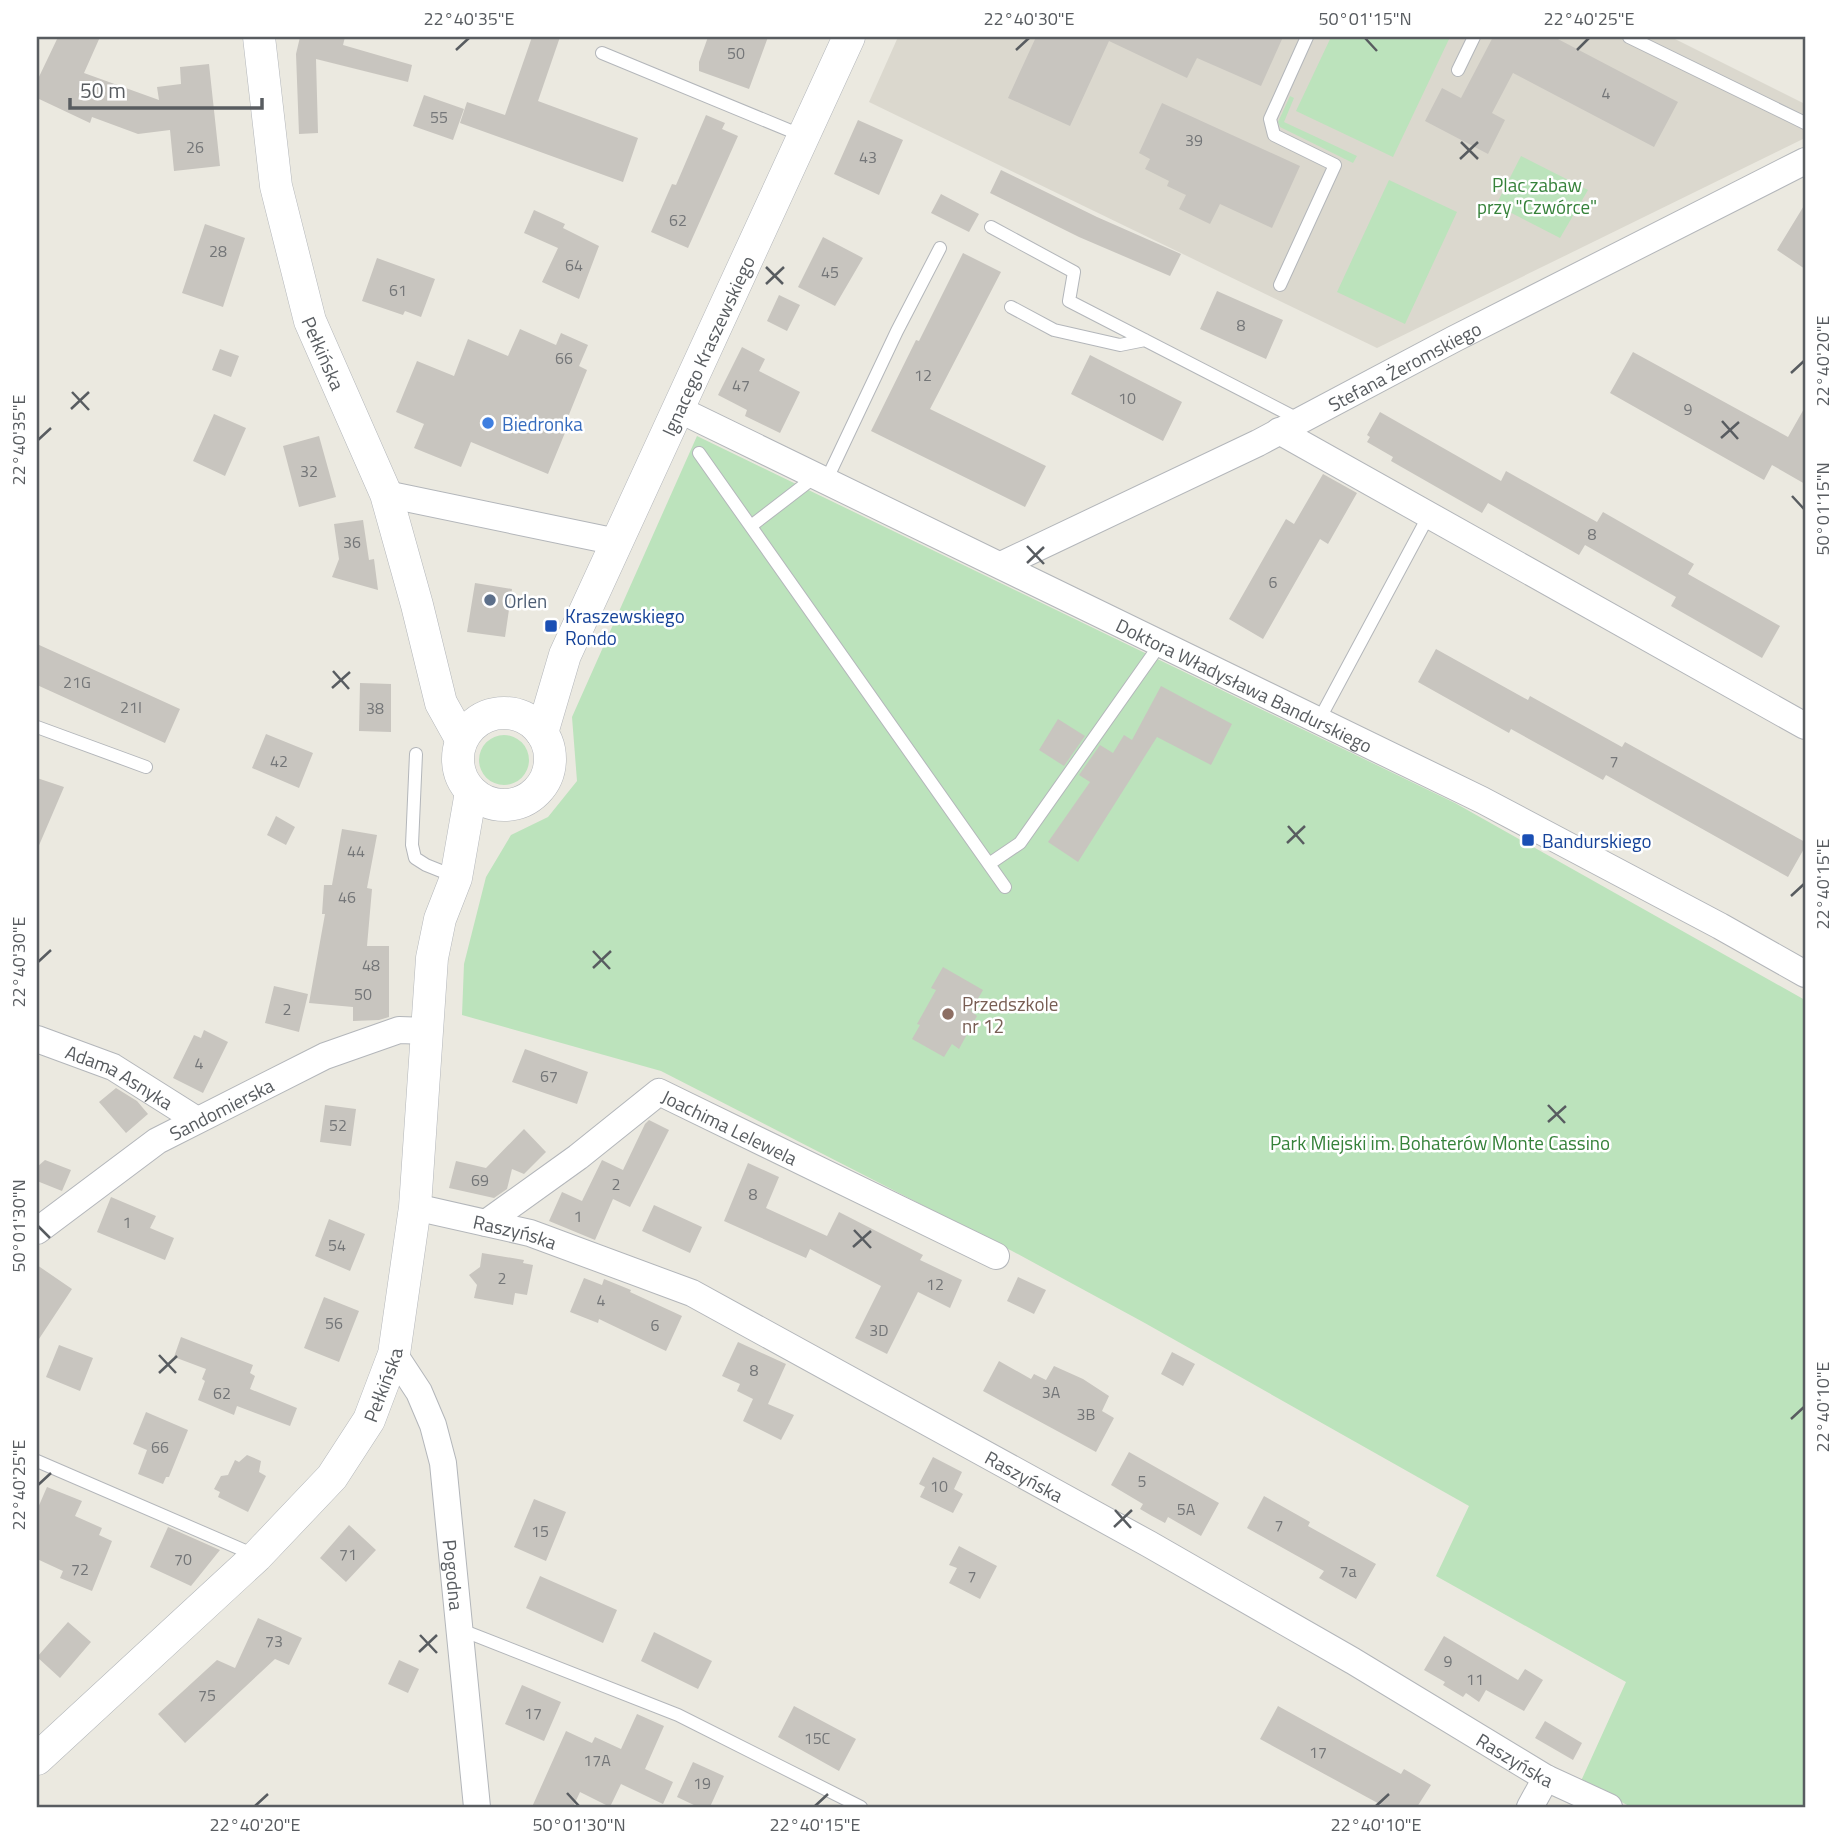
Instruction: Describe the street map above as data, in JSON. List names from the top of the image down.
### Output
{
  "streets": {
    "street": [
      "Ignacego Kraszewskiego",
      "Pełkińska",
      "Stefana Żeromskiego",
      "Doktora Władysława Bandurskiego",
      "Adama Asnyka",
      "Sandomierska",
      "Joachima Lelewela",
      "Raszyńska",
      "Pogodna"
    ]
  },
  "crossings": [
    ["Ignacego Kraszewskiego", "Pełkińska"],
    ["Ignacego Kraszewskiego", "Doktora Władysława Bandurskiego"],
    ["Pełkińska", "Sandomierska"],
    ["Pełkińska", "Raszyńska"],
    ["Pełkińska", "Pogodna"],
    ["Stefana Żeromskiego", "Doktora Władysława Bandurskiego"],
    ["Adama Asnyka", "Sandomierska"],
    ["Joachima Lelewela", "Raszyńska"]
  ],
  "parks": ["Plac zabaw przy \"Czwórce\"", "Park Miejski im. Bohaterów Monte Cassino"],
  "places": {
    "other": ["Biedronka", "Orlen", "Przedszkole nr 12"],
    "transit": ["Kraszewskiego Rondo", "Bandurskiego"]
  },
  "house_numbers": [
    "50",
    "4",
    "55",
    "39",
    "26",
    "43",
    "62",
    "28",
    "64",
    "45",
    "61",
    "8",
    "66",
    "12",
    "47",
    "10",
    "9",
    "32",
    "8",
    "36",
    "6",
    "21G",
    "21I",
    "38",
    "42",
    "7",
    "44",
    "46",
    "48",
    "50",
    "2",
    "4",
    "67",
    "52",
    "69",
    "2",
    "8",
    "1",
    "1",
    "54",
    "2",
    "12",
    "4",
    "56",
    "6",
    "3D",
    "8",
    "3A",
    "62",
    "3B",
    "66",
    "5",
    "10",
    "5A",
    "7",
    "15",
    "71",
    "70",
    "72",
    "7a",
    "7",
    "73",
    "9",
    "11",
    "75",
    "17",
    "15C",
    "17",
    "17A",
    "19"
  ],
  "scale_bar": "50 m",
  "coordinates": [
    "22°40'35\"E",
    "22°40'30\"E",
    "50°01'15\"N",
    "22°40'25\"E",
    "22°40'20\"E",
    "22°40'15\"E",
    "50°01'30\"N",
    "22°40'10\"E"
  ]
}
